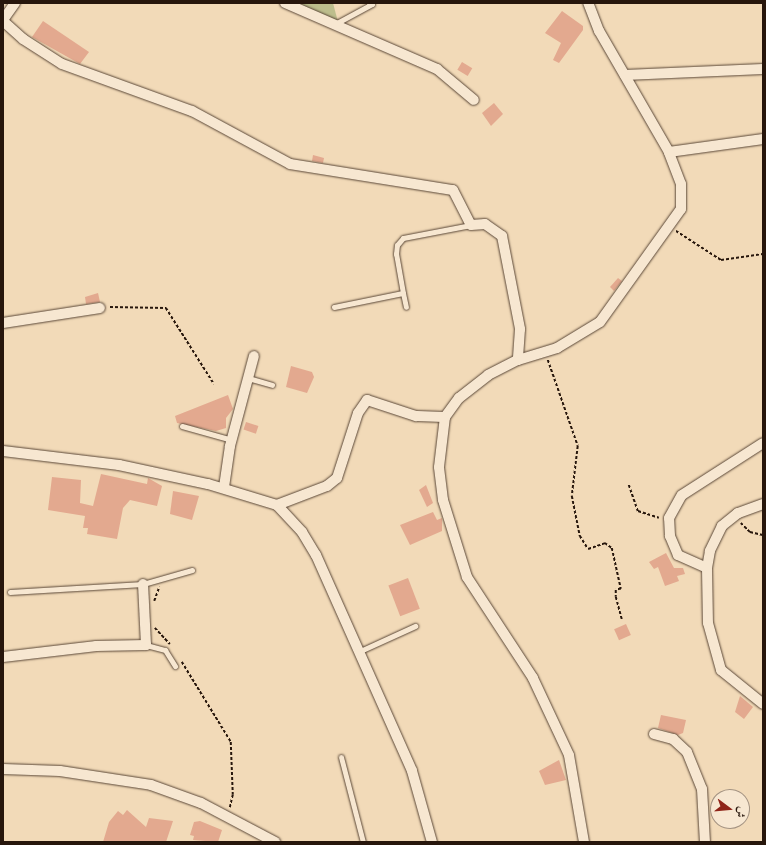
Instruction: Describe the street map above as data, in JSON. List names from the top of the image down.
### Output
{
  "north": "right"
}
